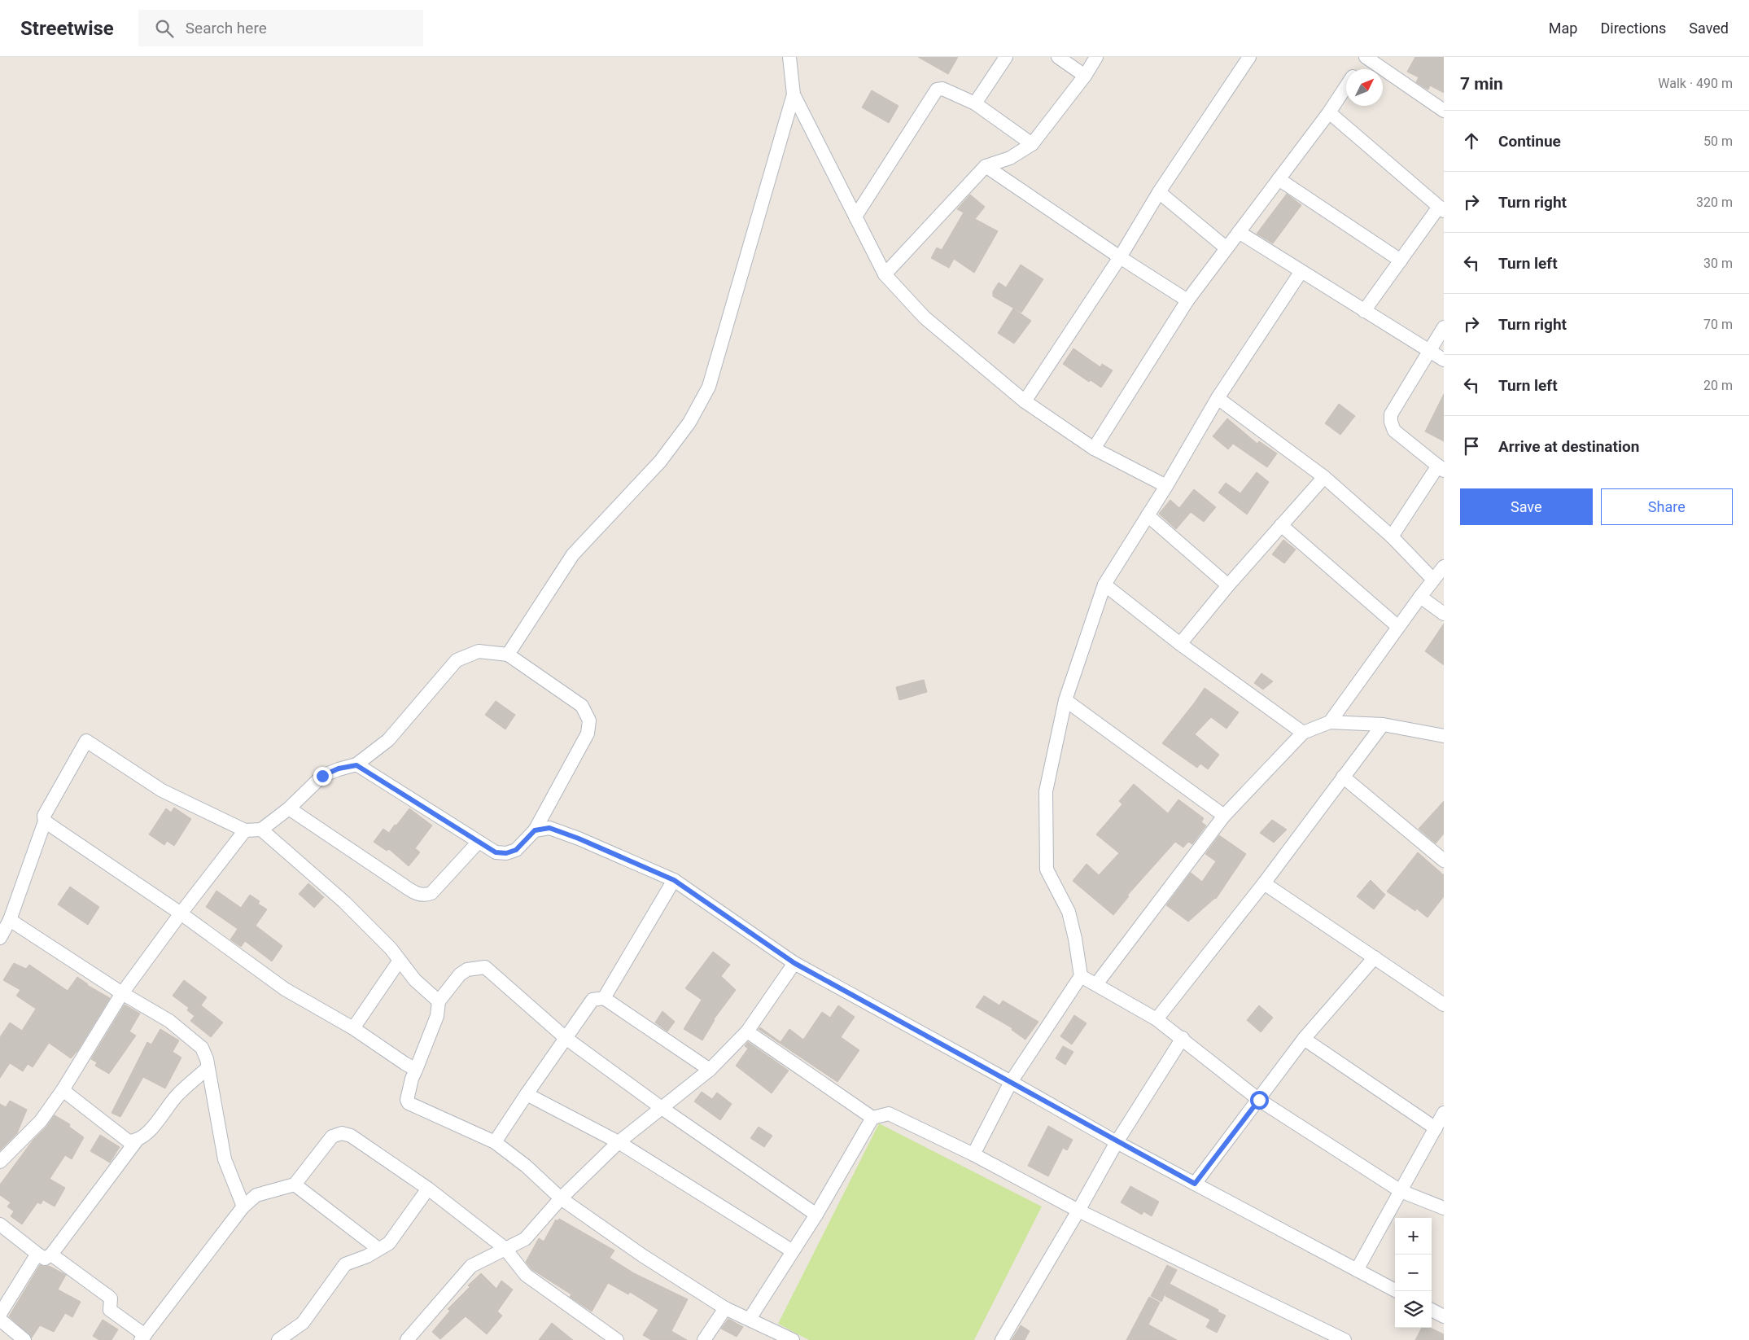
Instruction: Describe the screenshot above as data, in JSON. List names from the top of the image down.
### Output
{
  "north": "top right",
  "page": {
    "header": "Streetwise",
    "search": "Search here",
    "nav": ["Map", "Directions", "Saved"],
    "heading": ["7 min", "Walk · 490 m"],
    "list": [
      ["Continue", "50 m"],
      ["Turn right", "320 m"],
      ["Turn left", "30 m"],
      ["Turn right", "70 m"],
      ["Turn left", "20 m"],
      "Arrive at destination"
    ],
    "buttons": ["Save", "Share"],
    "map_buttons": ["+", "−"]
  }
}
